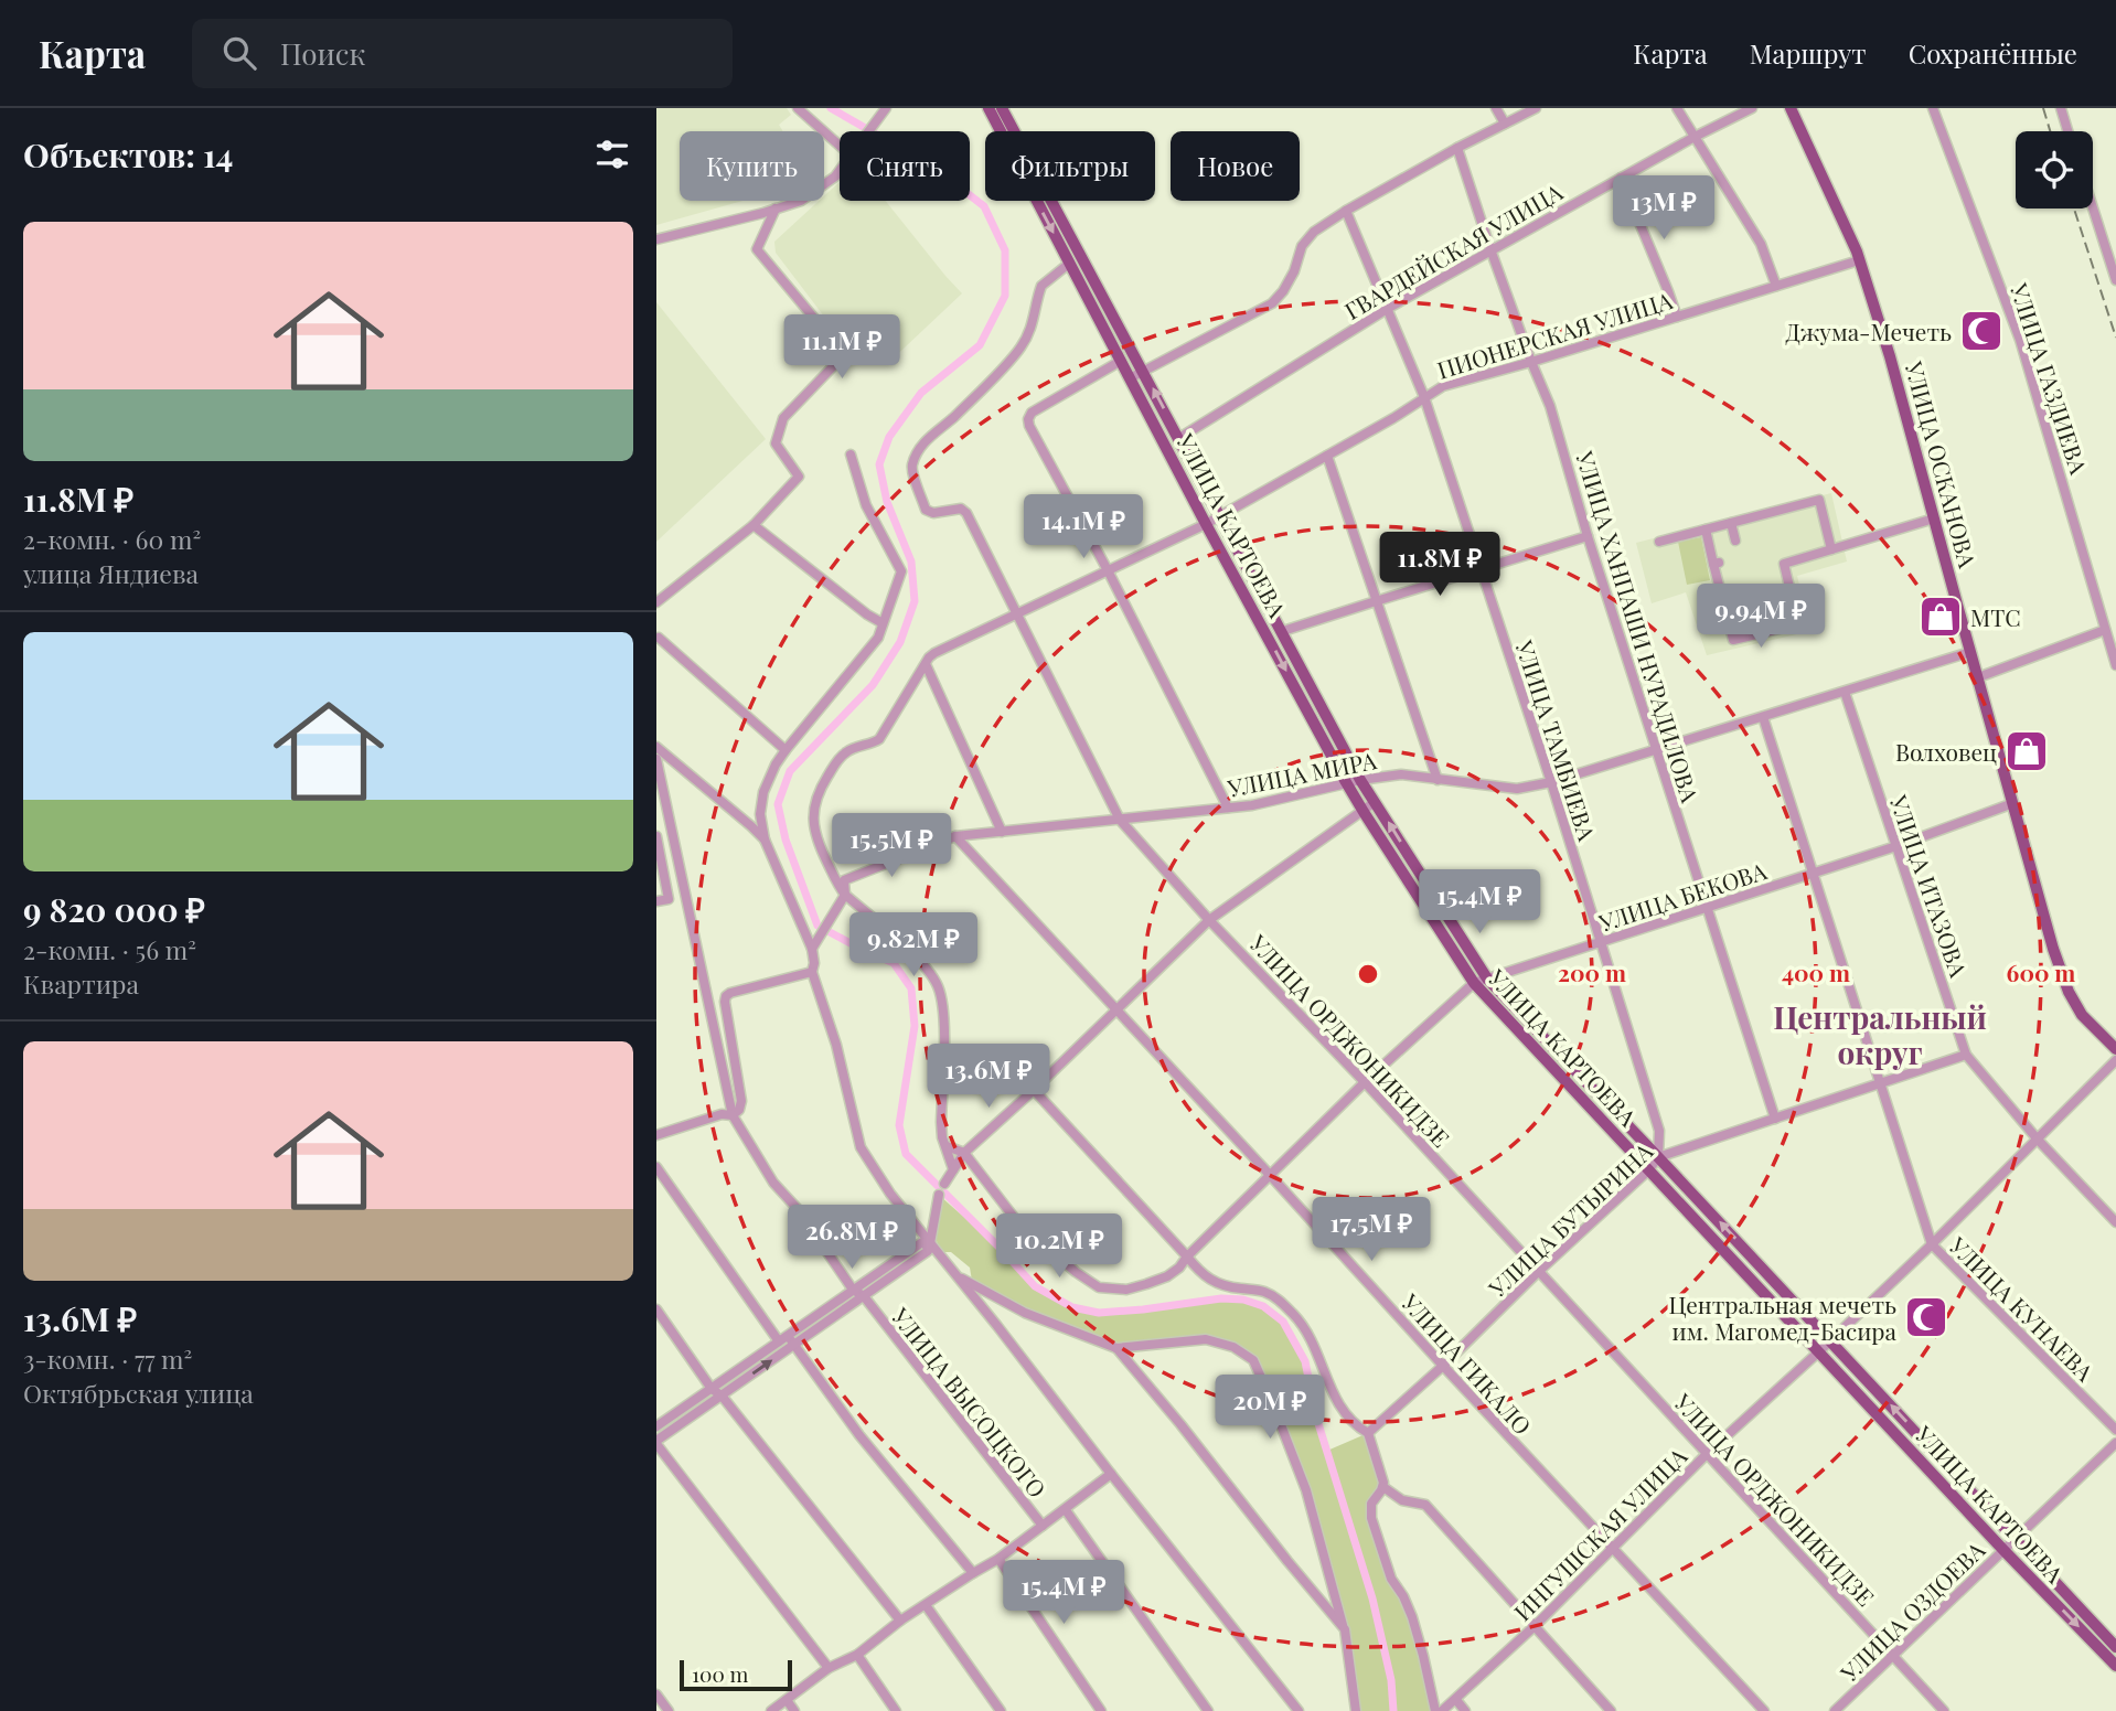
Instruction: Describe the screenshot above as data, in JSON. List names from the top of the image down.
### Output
{
  "streets": {
    "main road": ["УЛИЦА ОСКАНОВА", "УЛИЦА КАРТОЕВА"],
    "street": [
      "ГВАРДЕЙСКАЯ УЛИЦА",
      "ПИОНЕРСКАЯ УЛИЦА",
      "УЛИЦА ГАЗДИЕВА",
      "УЛИЦА ХАНПАШИ НУРАДИЛОВА",
      "УЛИЦА ТАМБИЕВА",
      "УЛИЦА МИРА",
      "УЛИЦА ИТАЗОВА",
      "УЛИЦА БЕКОВА",
      "УЛИЦА ОРДЖОНИКИДЗЕ",
      "УЛИЦА БУТЫРИНА",
      "УЛИЦА КУНАЕВА",
      "УЛИЦА ГИКАЛО",
      "УЛИЦА ВЫСОЦКОГО",
      "ИНГУШСКАЯ УЛИЦА",
      "УЛИЦА ОЗДОЕВА"
    ]
  },
  "crossings": [
    ["ГВАРДЕЙСКАЯ УЛИЦА", "УЛИЦА КАРТОЕВА"],
    ["ГВАРДЕЙСКАЯ УЛИЦА", "УЛИЦА ХАНПАШИ НУРАДИЛОВА"],
    ["ГВАРДЕЙСКАЯ УЛИЦА", "УЛИЦА ТАМБИЕВА"],
    ["ПИОНЕРСКАЯ УЛИЦА", "УЛИЦА ОСКАНОВА"],
    ["ПИОНЕРСКАЯ УЛИЦА", "УЛИЦА КАРТОЕВА"],
    ["ПИОНЕРСКАЯ УЛИЦА", "УЛИЦА ХАНПАШИ НУРАДИЛОВА"],
    ["ПИОНЕРСКАЯ УЛИЦА", "УЛИЦА ТАМБИЕВА"],
    ["ПИОНЕРСКАЯ УЛИЦА", "УЛИЦА МИРА"],
    ["ПИОНЕРСКАЯ УЛИЦА", "УЛИЦА ОРДЖОНИКИДЗЕ"],
    ["УЛИЦА ОСКАНОВА", "УЛИЦА МИРА"],
    ["УЛИЦА ОСКАНОВА", "УЛИЦА БЕКОВА"],
    ["УЛИЦА КАРТОЕВА", "УЛИЦА ТАМБИЕВА"],
    ["УЛИЦА КАРТОЕВА", "УЛИЦА МИРА"],
    ["УЛИЦА КАРТОЕВА", "УЛИЦА БЕКОВА"],
    ["УЛИЦА КАРТОЕВА", "УЛИЦА ОРДЖОНИКИДЗЕ"],
    ["УЛИЦА КАРТОЕВА", "УЛИЦА БУТЫРИНА"],
    ["УЛИЦА КАРТОЕВА", "ИНГУШСКАЯ УЛИЦА"],
    ["УЛИЦА КАРТОЕВА", "УЛИЦА ОЗДОЕВА"],
    ["УЛИЦА ХАНПАШИ НУРАДИЛОВА", "УЛИЦА МИРА"],
    ["УЛИЦА ХАНПАШИ НУРАДИЛОВА", "УЛИЦА БЕКОВА"],
    ["УЛИЦА ХАНПАШИ НУРАДИЛОВА", "УЛИЦА БУТЫРИНА"],
    ["УЛИЦА ТАМБИЕВА", "УЛИЦА МИРА"],
    ["УЛИЦА ТАМБИЕВА", "УЛИЦА БЕКОВА"],
    ["УЛИЦА ТАМБИЕВА", "УЛИЦА БУТЫРИНА"],
    ["УЛИЦА МИРА", "УЛИЦА ИТАЗОВА"],
    ["УЛИЦА МИРА", "УЛИЦА ОРДЖОНИКИДЗЕ"],
    ["УЛИЦА МИРА", "УЛИЦА КУНАЕВА"],
    ["УЛИЦА МИРА", "УЛИЦА ГИКАЛО"],
    ["УЛИЦА ИТАЗОВА", "УЛИЦА БЕКОВА"],
    ["УЛИЦА ИТАЗОВА", "УЛИЦА БУТЫРИНА"],
    ["УЛИЦА ИТАЗОВА", "ИНГУШСКАЯ УЛИЦА"],
    ["УЛИЦА БЕКОВА", "УЛИЦА ОРДЖОНИКИДЗЕ"],
    ["УЛИЦА БЕКОВА", "УЛИЦА КУНАЕВА"],
    ["УЛИЦА БЕКОВА", "УЛИЦА ГИКАЛО"],
    ["УЛИЦА ОРДЖОНИКИДЗЕ", "УЛИЦА БУТЫРИНА"],
    ["УЛИЦА ОРДЖОНИКИДЗЕ", "ИНГУШСКАЯ УЛИЦА"],
    ["УЛИЦА ОРДЖОНИКИДЗЕ", "УЛИЦА ОЗДОЕВА"],
    ["УЛИЦА БУТЫРИНА", "УЛИЦА КУНАЕВА"],
    ["УЛИЦА БУТЫРИНА", "УЛИЦА ГИКАЛО"],
    ["УЛИЦА КУНАЕВА", "ИНГУШСКАЯ УЛИЦА"],
    ["УЛИЦА ГИКАЛО", "ИНГУШСКАЯ УЛИЦА"]
  ],
  "districts": ["Центральный округ"],
  "places": {
    "mosque": ["Джума-Мечеть", "Центральная мечеть им. Магомед-Басира"],
    "shop": ["МТС", "Волховец"]
  },
  "scale_bar": "100 m",
  "page": {
    "header": "Карта",
    "search": "Поиск",
    "nav": ["Карта", "Маршрут", "Сохранённые"],
    "heading": "Объектов: 14",
    "chip": [
      "Купить",
      "Снять",
      "Фильтры",
      "Новое"
    ],
    "price": [
      "13M ₽",
      "11.1M ₽",
      "14.1M ₽",
      "11.8M ₽",
      "9.94M ₽",
      "15.5M ₽",
      "15.4M ₽",
      "9.82M ₽",
      "13.6M ₽",
      "17.5M ₽",
      "26.8M ₽",
      "10.2M ₽",
      "20M ₽",
      "15.4M ₽"
    ],
    "list": [
      {
        "name": "11.8M ₽",
        "note": "2-комн. · 60 m² · улица Яндиева"
      },
      {
        "name": "9 820 000 ₽",
        "note": "2-комн. · 56 m² · Квартира"
      },
      {
        "name": "13.6M ₽",
        "note": "3-комн. · 77 m² · Октябрьская улица"
      }
    ],
    "scale": "100 m"
  },
  "rings": ["200 m", "400 m", "600 m"]
}
